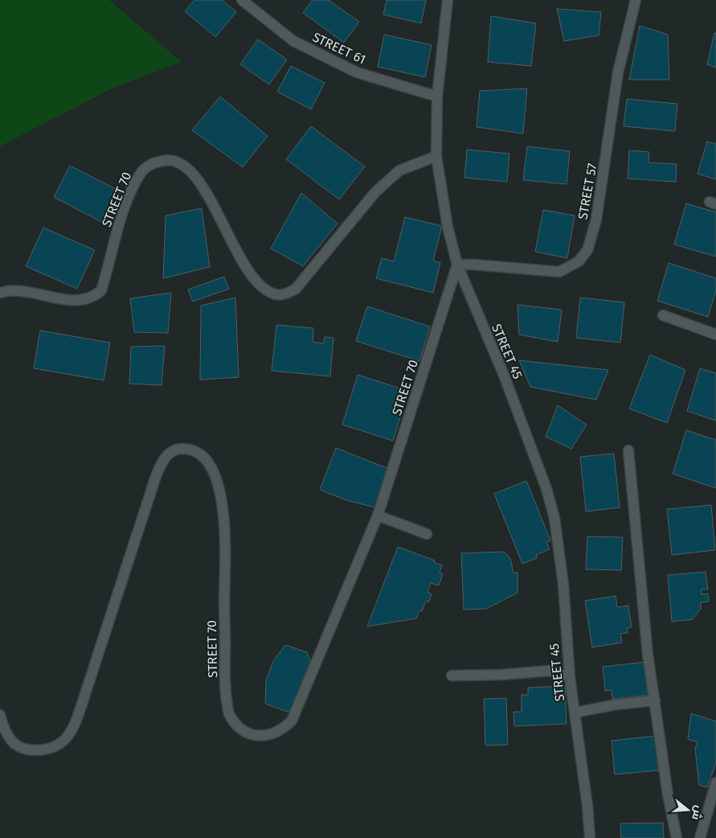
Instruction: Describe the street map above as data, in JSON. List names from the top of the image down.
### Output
{
  "streets": {
    "street": [
      "STREET 61",
      "STREET 57",
      "STREET 70",
      "STREET 45"
    ]
  },
  "crossings": [
    ["STREET 61", "STREET 45"],
    ["STREET 57", "STREET 70"],
    ["STREET 57", "STREET 45"],
    ["STREET 70", "STREET 45"]
  ],
  "north": "right"
}
